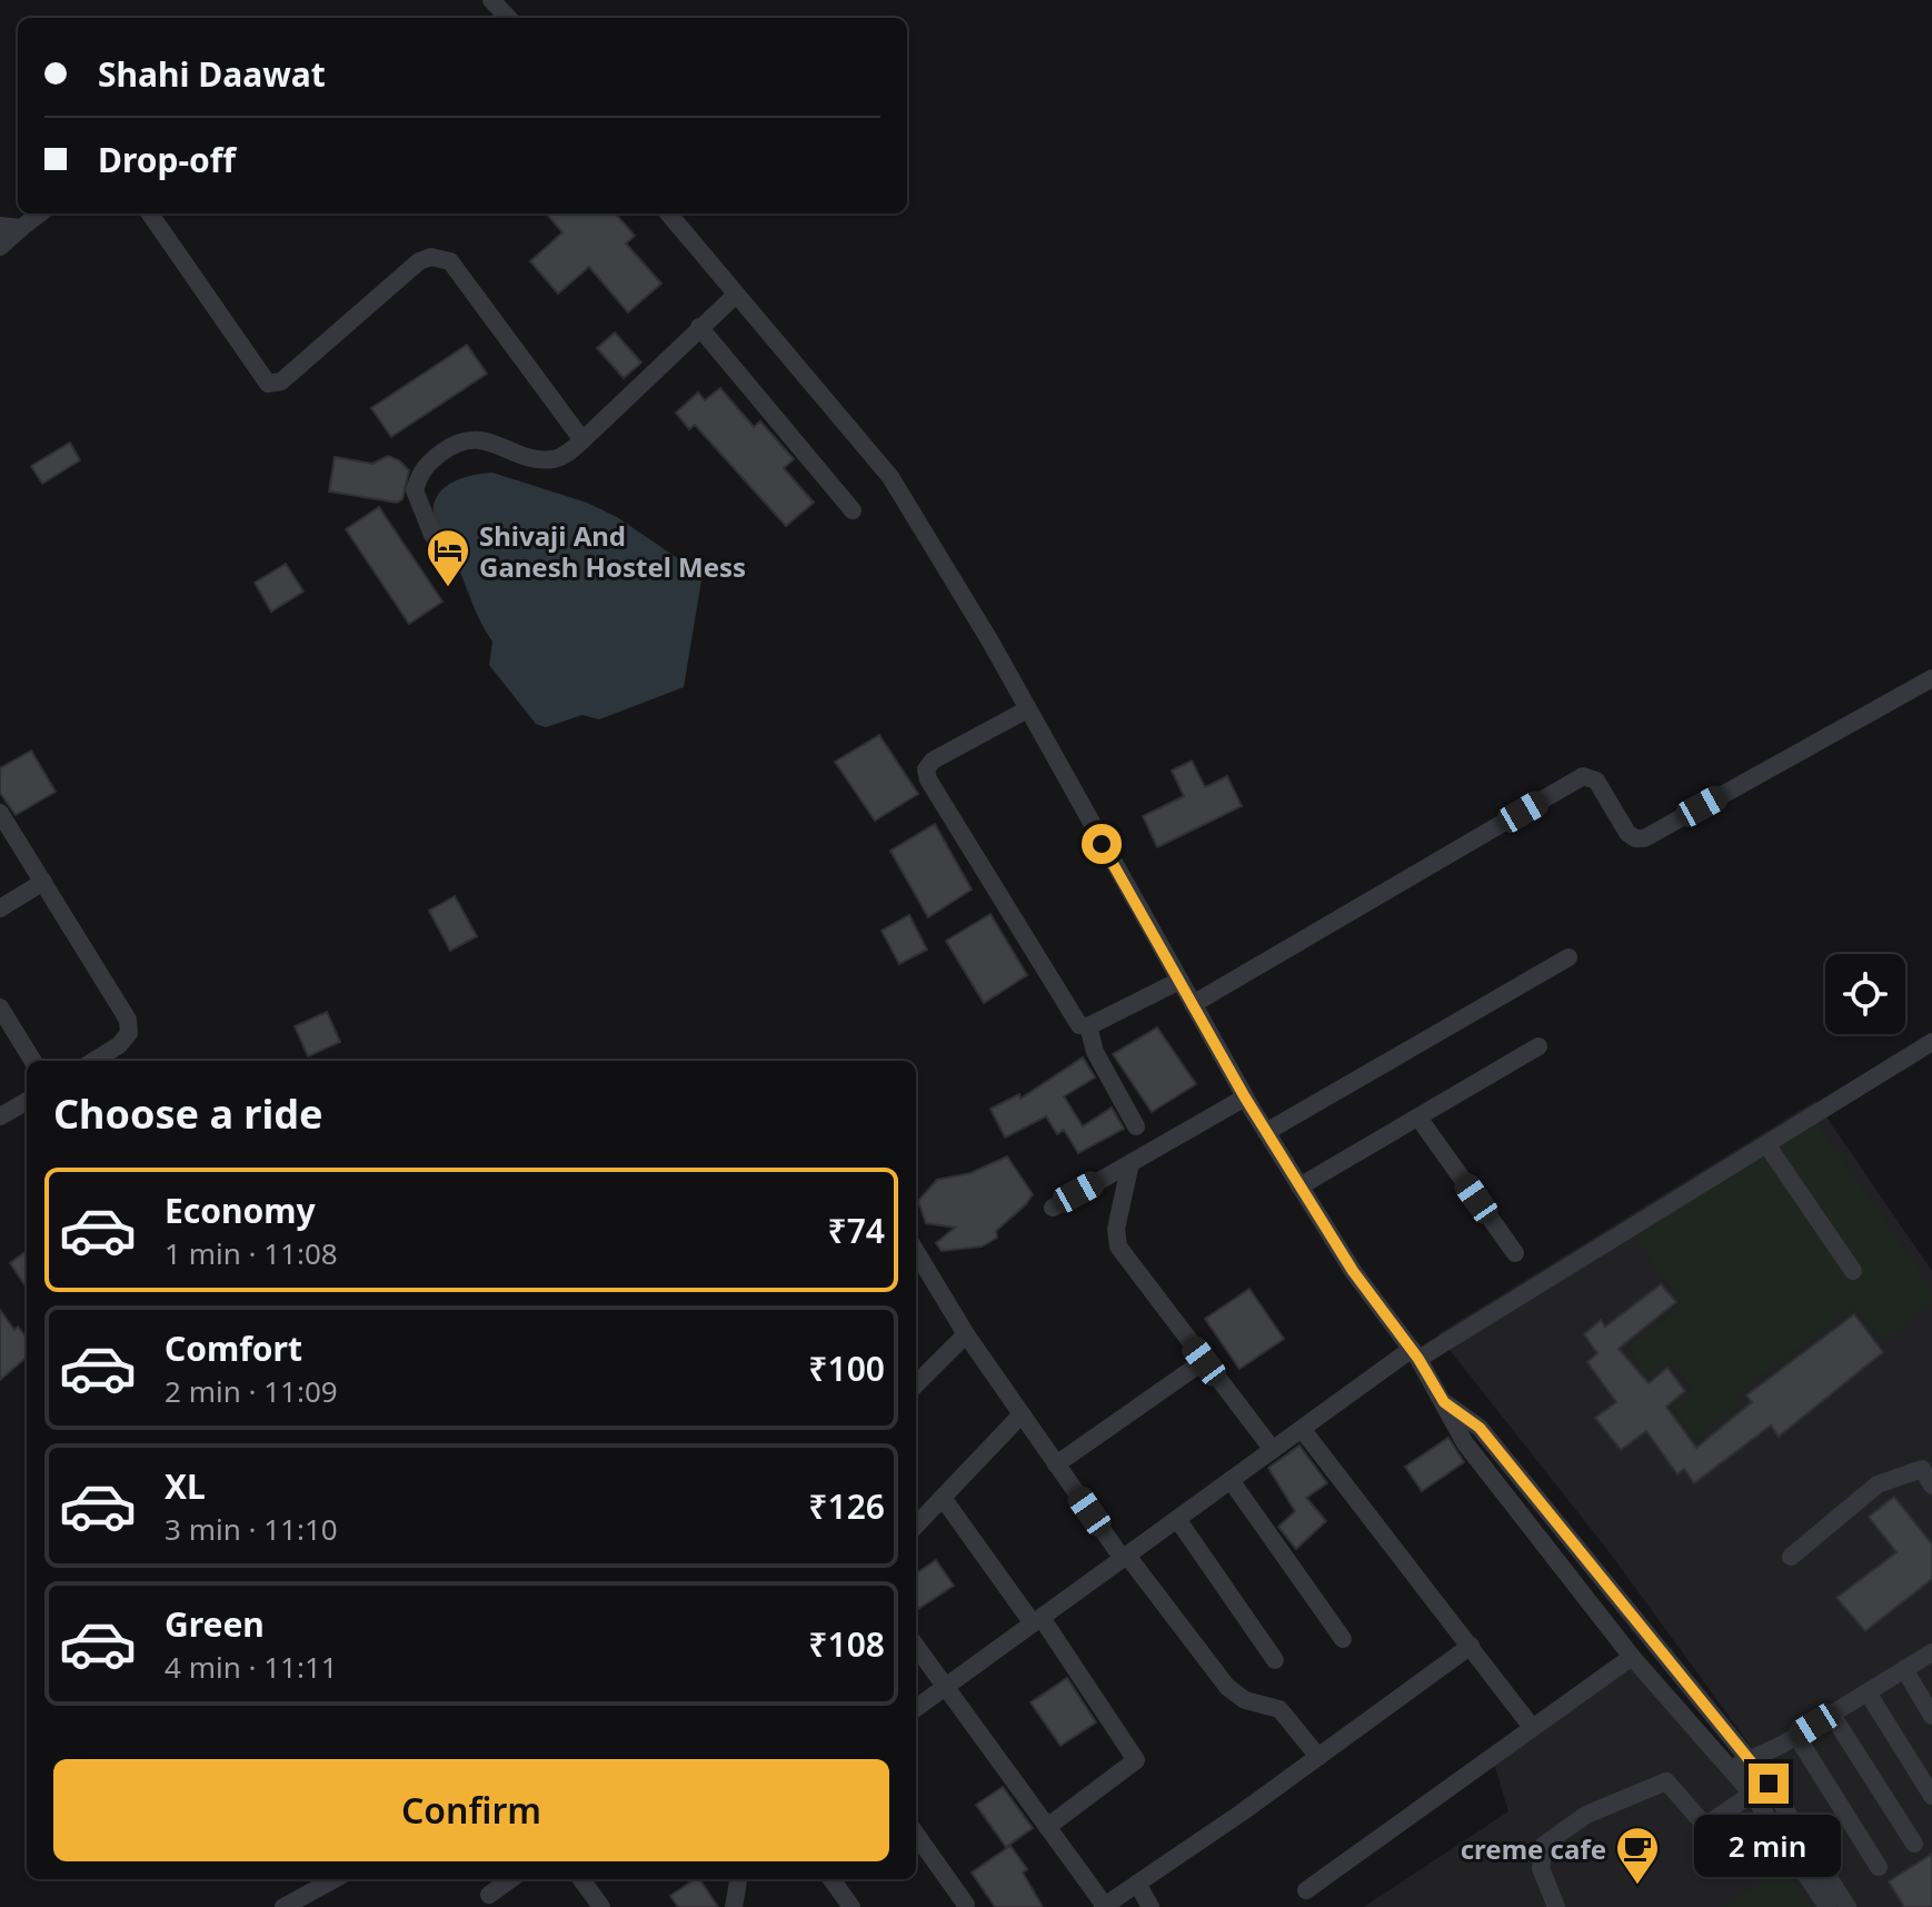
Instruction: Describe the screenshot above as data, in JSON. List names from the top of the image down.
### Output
{
  "places": {
    "hotel": ["Shivaji And Ganesh Hostel Mess"],
    "cafe": ["creme cafe"]
  },
  "page": {
    "banner": ["Shahi Daawat", "Drop-off"],
    "heading": "Choose a ride",
    "list": [
      {
        "name": "Economy",
        "note": "1 min · 11:08",
        "value": "₹74"
      },
      {
        "name": "Comfort",
        "note": "2 min · 11:09",
        "value": "₹100"
      },
      {
        "name": "XL",
        "note": "3 min · 11:10",
        "value": "₹126"
      },
      {
        "name": "Green",
        "note": "4 min · 11:11",
        "value": "₹108"
      }
    ],
    "buttons": "Confirm",
    "bubble": "2 min"
  }
}
